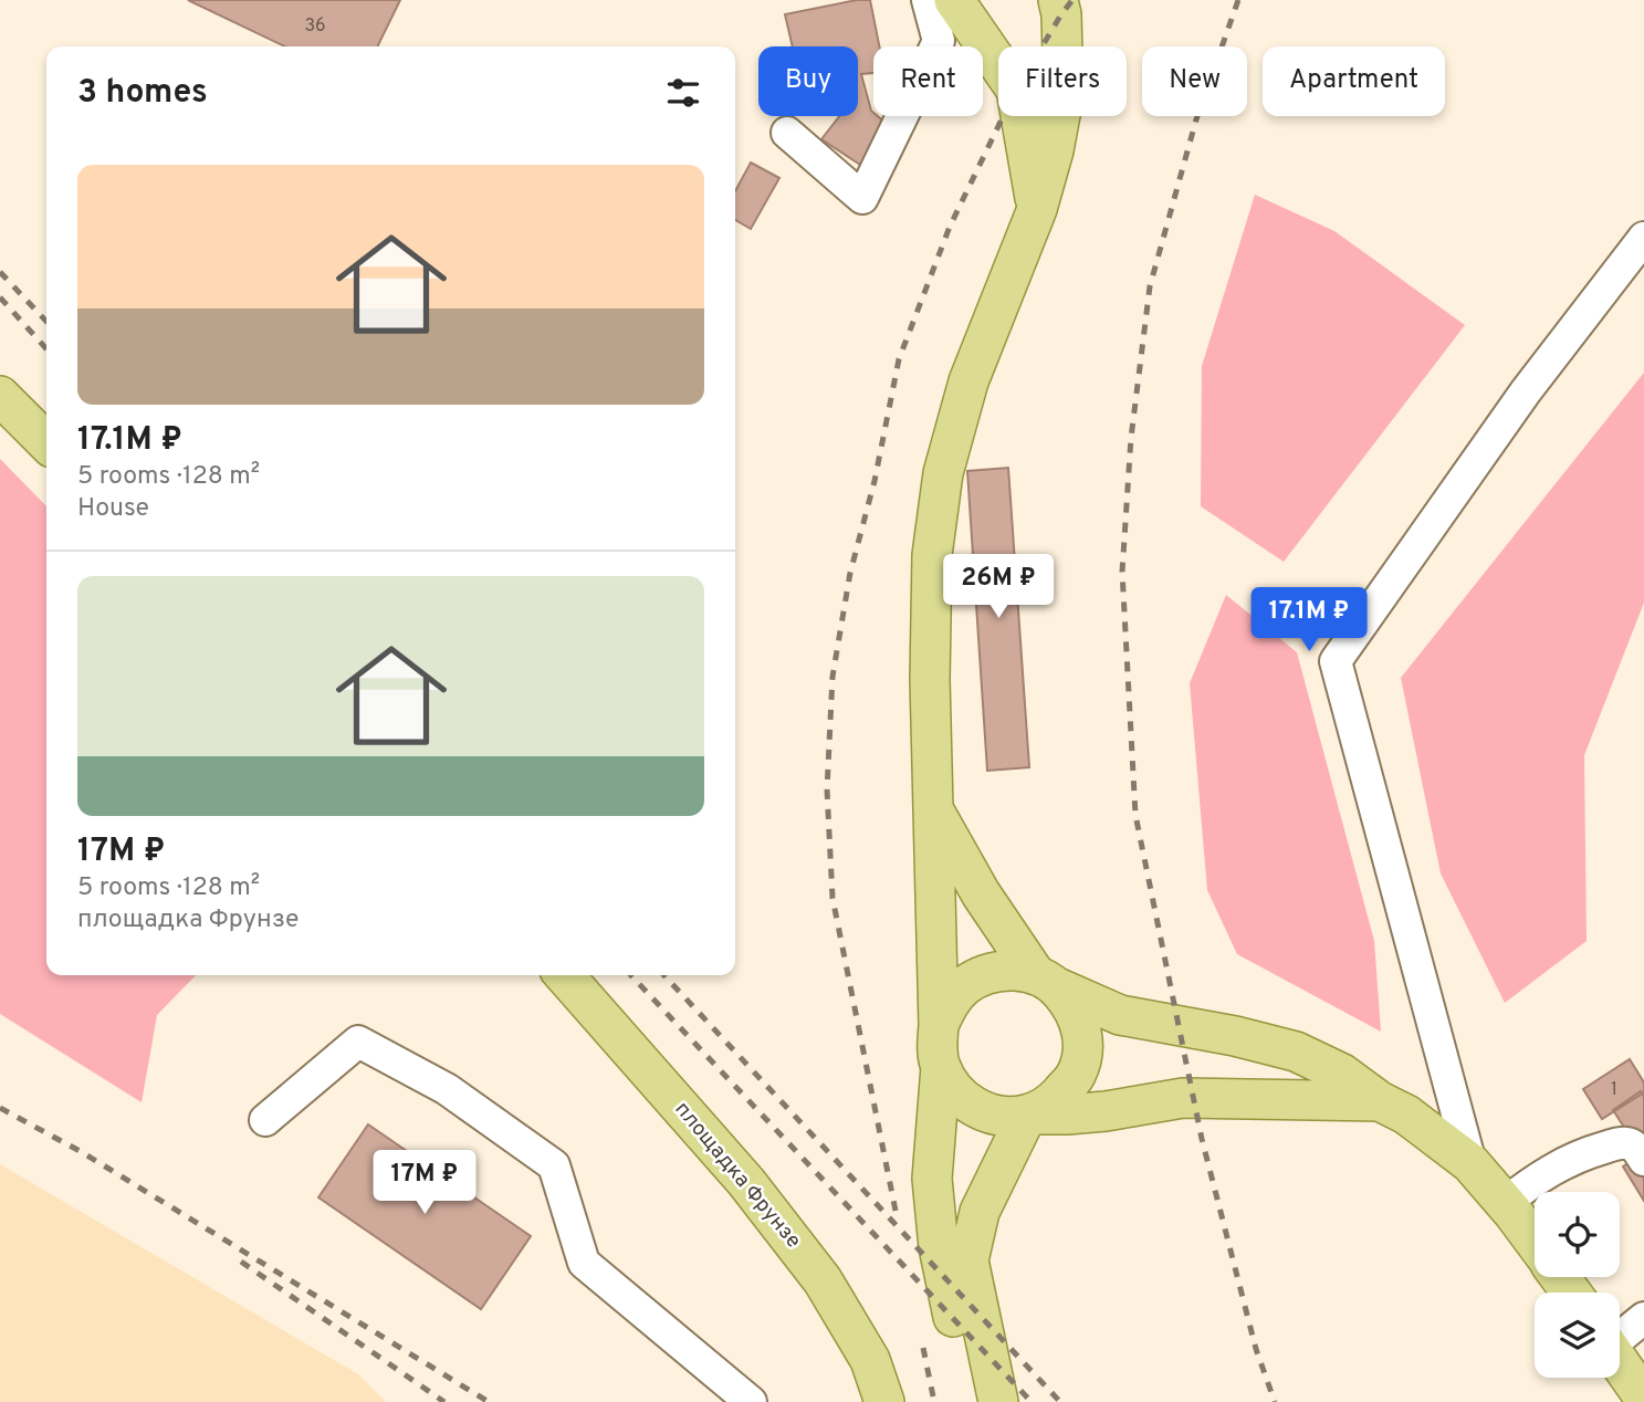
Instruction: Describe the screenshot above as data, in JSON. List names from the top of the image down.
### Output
{
  "streets": {
    "main road": ["площадка Фрунзе"]
  },
  "house_numbers": ["36", "1"],
  "page": {
    "chip": [
      "Buy",
      "Rent",
      "Filters",
      "New",
      "Apartment"
    ],
    "heading": "3 homes",
    "list": [
      {
        "name": "17.1M ₽",
        "note": "5 rooms · 128 m² · House"
      },
      {
        "name": "17M ₽",
        "note": "5 rooms · 128 m² · площадка Фрунзе"
      }
    ],
    "price": ["26M ₽", "17.1M ₽", "17M ₽"]
  }
}
